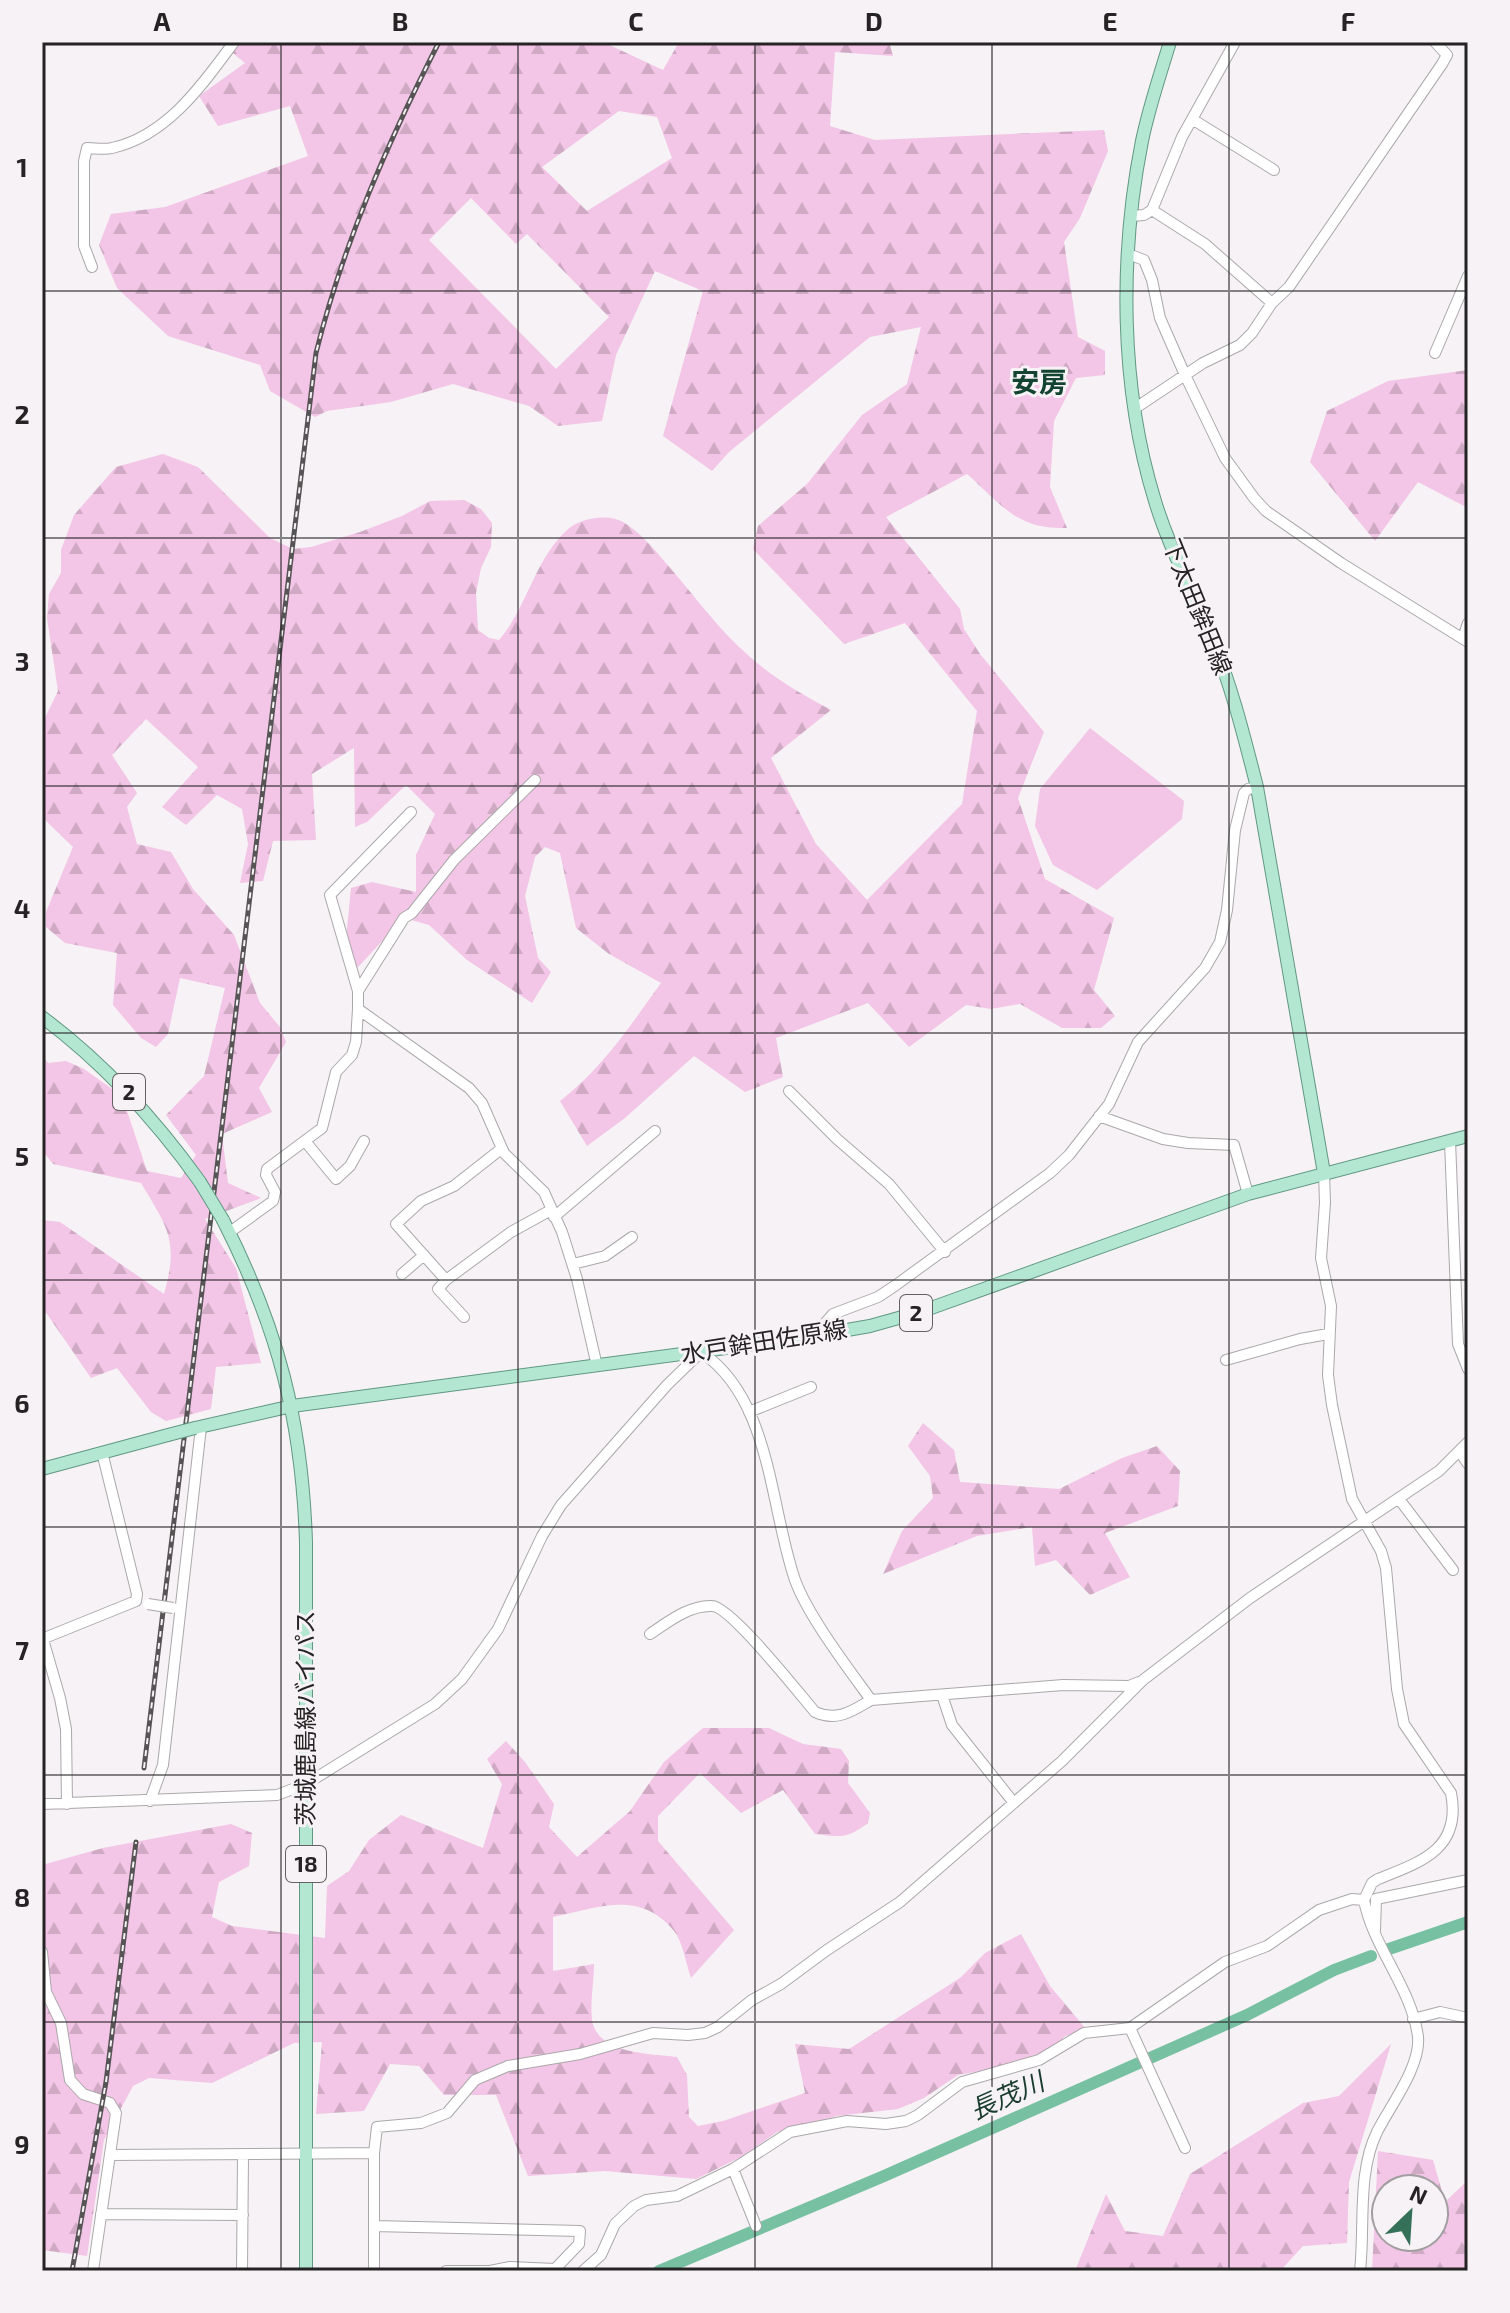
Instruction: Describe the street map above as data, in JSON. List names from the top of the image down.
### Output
{
  "streets": {
    "main road": [
      "下太田鉾田線",
      "2",
      "水戸鉾田佐原線",
      "茨城鹿島線バイパス",
      "18"
    ]
  },
  "crossings": [
    ["下太田鉾田線", "水戸鉾田佐原線"],
    ["2", "水戸鉾田佐原線"],
    ["2", "茨城鹿島線バイパス"],
    ["水戸鉾田佐原線", "茨城鹿島線バイパス"]
  ],
  "districts": ["安房"],
  "water": ["長茂川"],
  "north": "top right",
  "grid": {
    "columns": [
      "A",
      "B",
      "C",
      "D",
      "E",
      "F"
    ],
    "rows": [
      "1",
      "2",
      "3",
      "4",
      "5",
      "6",
      "7",
      "8",
      "9"
    ]
  }
}
